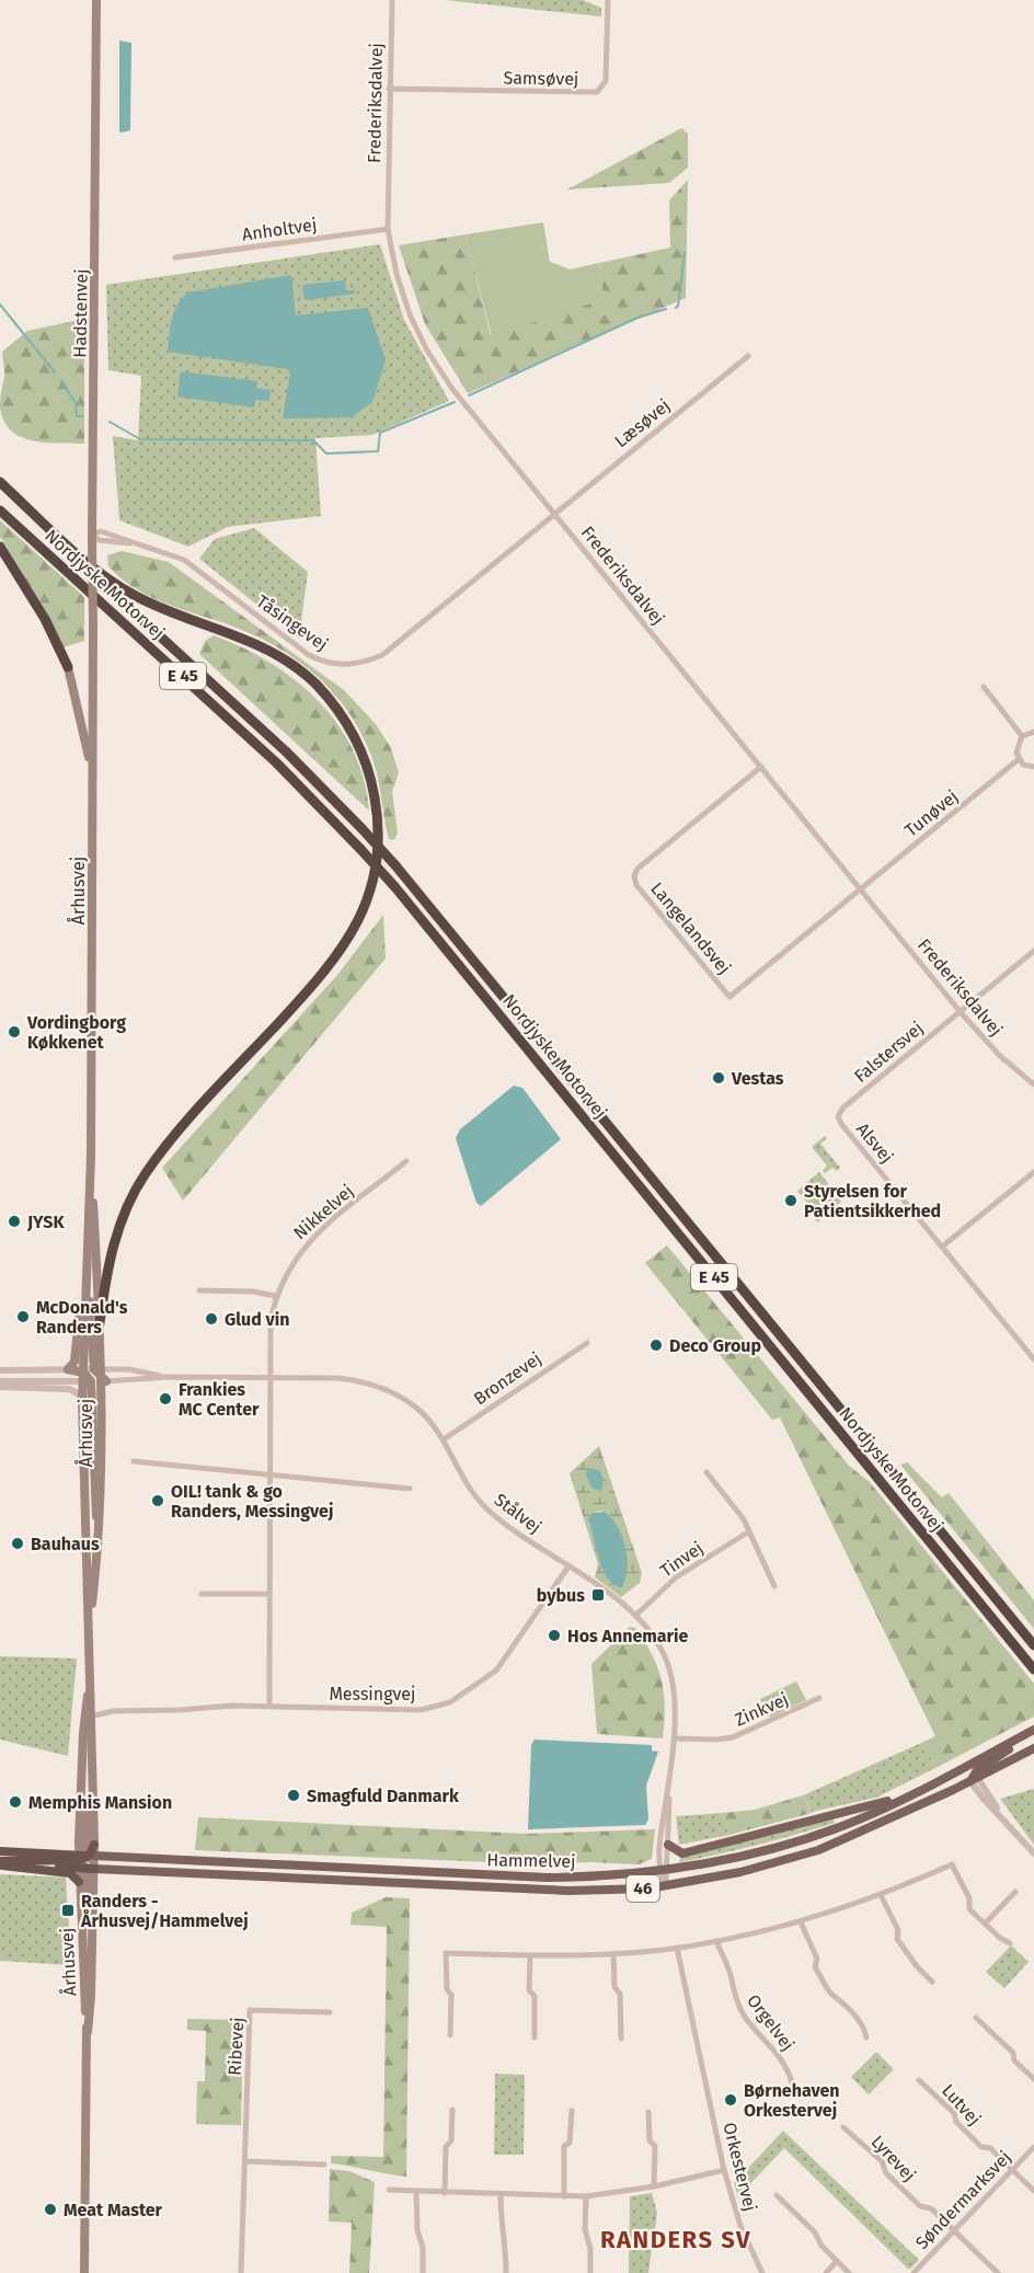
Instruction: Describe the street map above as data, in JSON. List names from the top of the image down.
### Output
{
  "streets": {
    "highway": [
      "Nordjyske Motorvej",
      "E 45",
      "Hammelvej",
      "46"
    ],
    "main road": ["Hadstenvej", "Århusvej"],
    "street": [
      "Samsøvej",
      "Frederiksdalvej",
      "Anholtvej",
      "Læsøvej",
      "Tåsingevej",
      "Tunøvej",
      "Langelandsvej",
      "Falstersvej",
      "Alsvej",
      "Nikkelvej",
      "Bronzevej",
      "Stålvej",
      "Tinvej",
      "Messingvej",
      "Zinkvej",
      "Orgelvej",
      "Ribevej",
      "Lutvej",
      "Lyrevej",
      "Orkestervej",
      "Søndermarksvej"
    ]
  },
  "crossings": [
    ["Samsøvej", "Frederiksdalvej"],
    ["Frederiksdalvej", "Anholtvej"],
    ["Frederiksdalvej", "Læsøvej"],
    ["Frederiksdalvej", "Tåsingevej"],
    ["Frederiksdalvej", "Tunøvej"],
    ["Frederiksdalvej", "Langelandsvej"],
    ["Frederiksdalvej", "Falstersvej"],
    ["Hadstenvej", "Tåsingevej"],
    ["Hadstenvej", "Århusvej"],
    ["Læsøvej", "Tåsingevej"],
    ["Tunøvej", "Langelandsvej"],
    ["Århusvej", "Stålvej"],
    ["Århusvej", "Messingvej"],
    ["Århusvej", "Hammelvej"],
    ["Falstersvej", "Alsvej"],
    ["Nikkelvej", "Stålvej"],
    ["Bronzevej", "Stålvej"],
    ["Stålvej", "Tinvej"],
    ["Stålvej", "Messingvej"],
    ["Stålvej", "Zinkvej"],
    ["Stålvej", "Hammelvej"],
    ["Lutvej", "Søndermarksvej"],
    ["Lyrevej", "Søndermarksvej"]
  ],
  "districts": ["RANDERS SV"],
  "places": {
    "other": [
      "Vordingborg Køkkenet",
      "Vestas",
      "Styrelsen for Patientsikkerhed",
      "JYSK",
      "McDonald's Randers",
      "Glud vin",
      "Deco Group",
      "Frankies MC Center",
      "OIL! tank & go Randers, Messingvej",
      "Bauhaus",
      "Hos Annemarie",
      "Smagfuld Danmark",
      "Memphis Mansion",
      "Børnehaven Orkestervej",
      "Meat Master"
    ],
    "transit": ["bybus", "Randers - Århusvej/Hammelvej"]
  }
}
